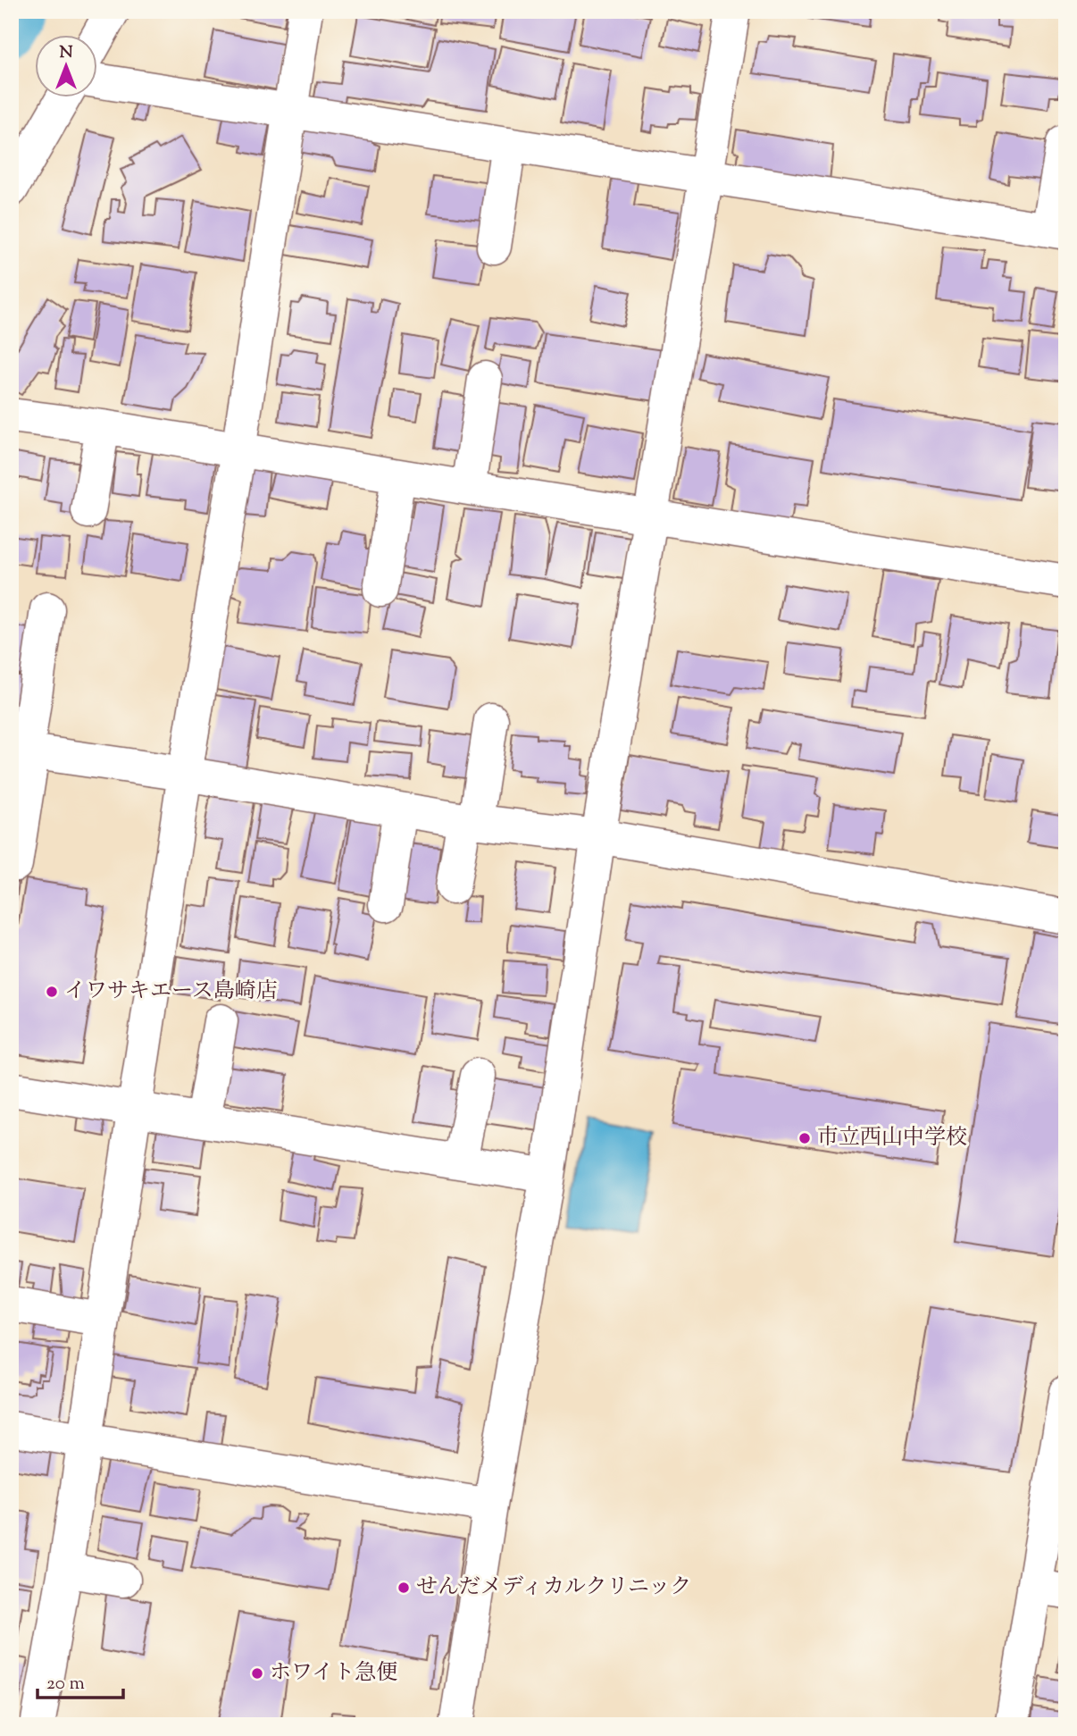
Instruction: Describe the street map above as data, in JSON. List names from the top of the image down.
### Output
{
  "places": [
    "イワサキエース島崎店",
    "市立西山中学校",
    "せんだメディカルクリニック",
    "ホワイト急便"
  ],
  "scale_bar": "20 m",
  "north": "top"
}
